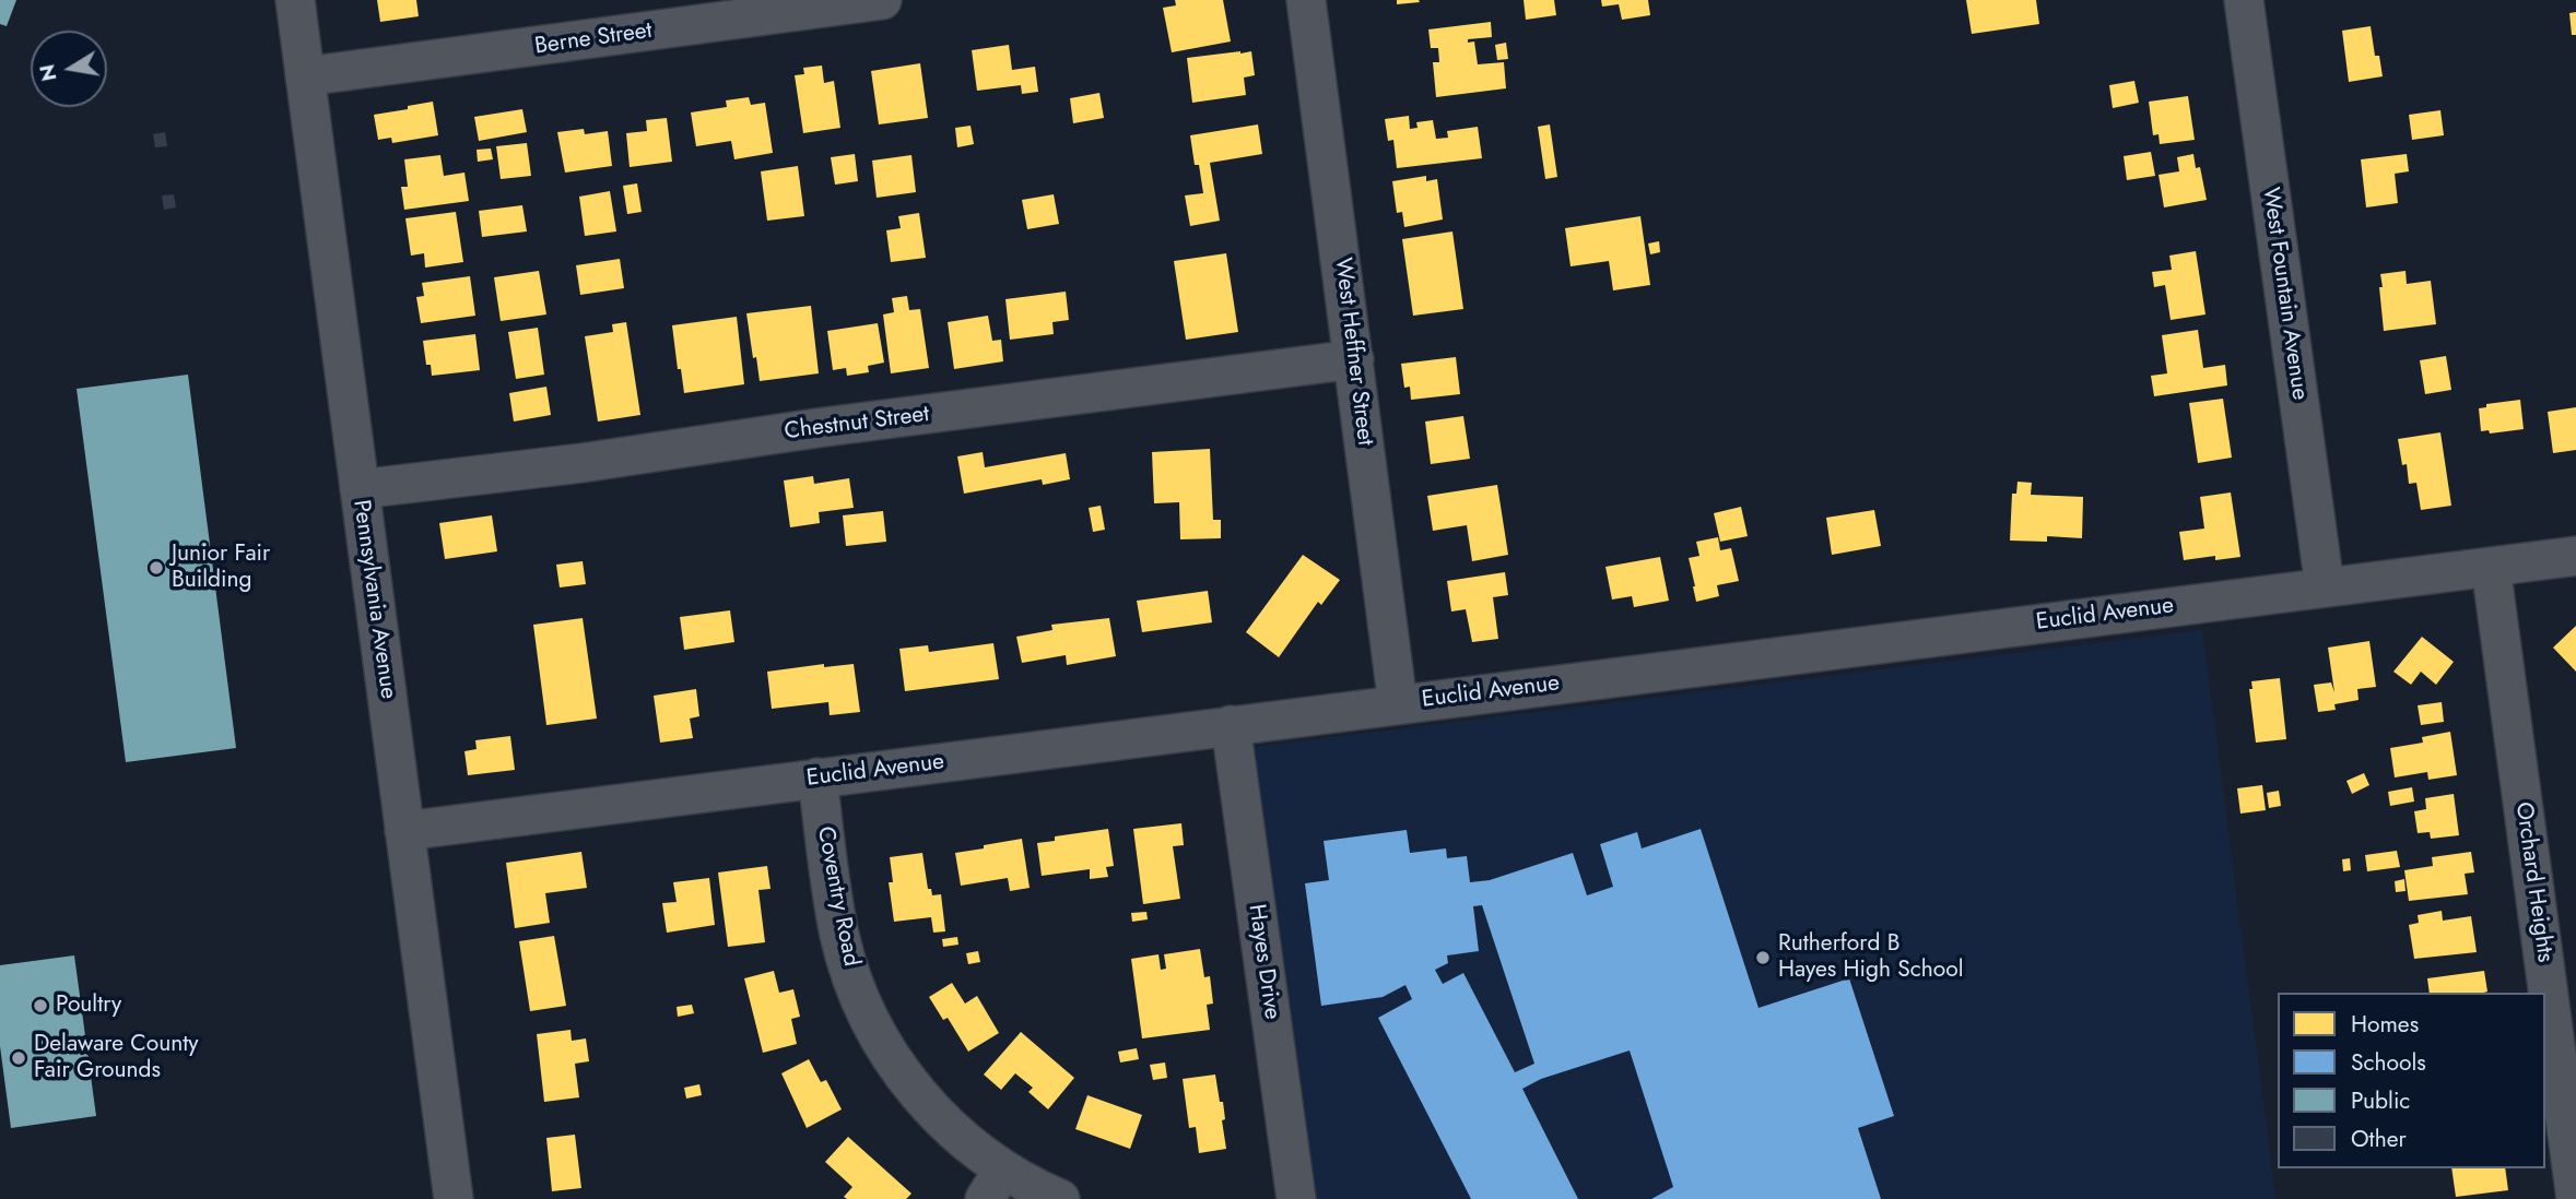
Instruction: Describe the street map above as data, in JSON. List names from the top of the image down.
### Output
{
  "streets": {
    "street": [
      "Berne Street",
      "West Fountain Avenue",
      "West Heffner Street",
      "Chestnut Street",
      "Pennsylvania Avenue",
      "Euclid Avenue",
      "Orchard Heights",
      "Coventry Road",
      "Hayes Drive"
    ]
  },
  "crossings": [
    ["Berne Street", "Pennsylvania Avenue"],
    ["West Fountain Avenue", "Euclid Avenue"],
    ["West Heffner Street", "Chestnut Street"],
    ["West Heffner Street", "Euclid Avenue"],
    ["Chestnut Street", "Pennsylvania Avenue"],
    ["Pennsylvania Avenue", "Euclid Avenue"],
    ["Euclid Avenue", "Orchard Heights"],
    ["Euclid Avenue", "Coventry Road"],
    ["Euclid Avenue", "Hayes Drive"]
  ],
  "places": [
    "Junior Fair Building",
    "Rutherford B Hayes High School",
    "Poultry",
    "Delaware County Fair Grounds"
  ],
  "legend": [
    "Homes",
    "Schools",
    "Public",
    "Other"
  ],
  "north": "left"
}
